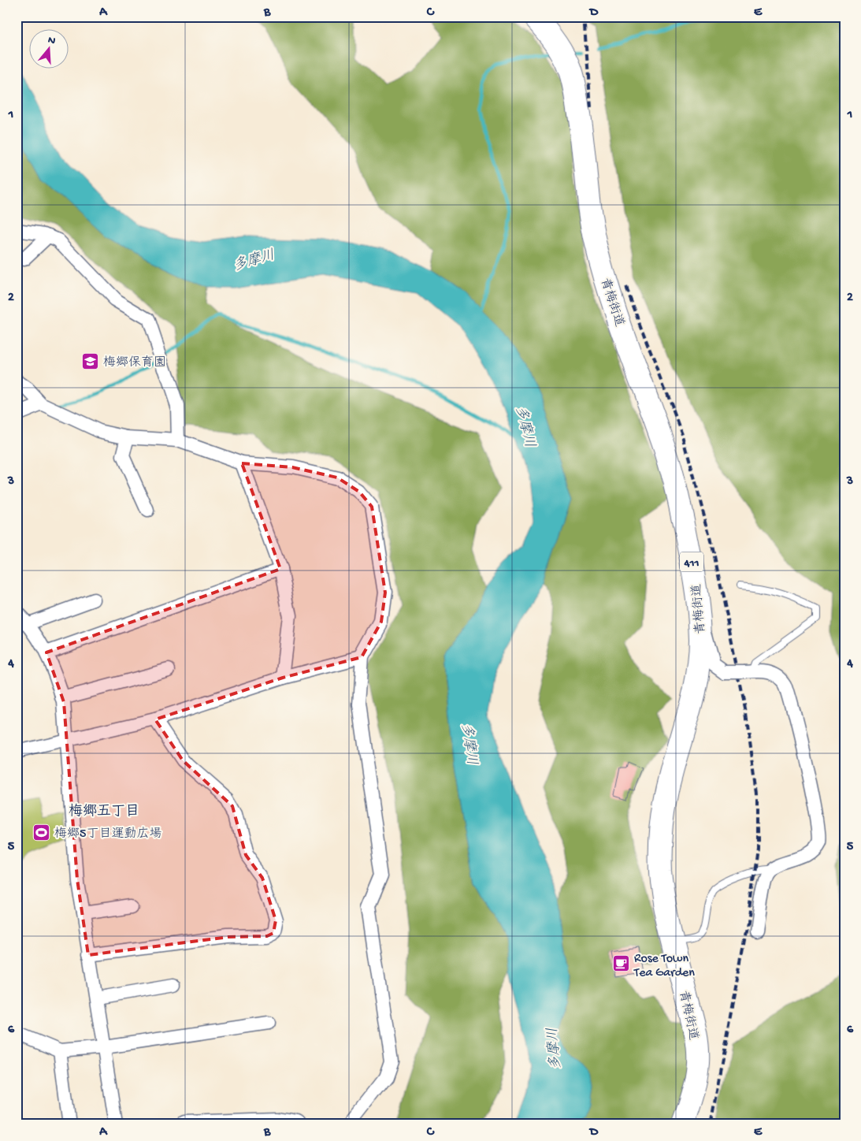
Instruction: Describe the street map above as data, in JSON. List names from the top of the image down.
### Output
{
  "streets": {
    "highway": ["青梅街道", "411"]
  },
  "districts": ["梅郷五丁目"],
  "water": ["多摩川"],
  "places": {
    "school or university": ["梅郷保育園"],
    "sports": ["梅郷5丁目運動広場"],
    "cafe": ["Rose Town Tea Garden"]
  },
  "north": "top",
  "grid": {
    "columns": [
      "A",
      "B",
      "C",
      "D",
      "E"
    ],
    "rows": [
      "1",
      "2",
      "3",
      "4",
      "5",
      "6"
    ]
  }
}
